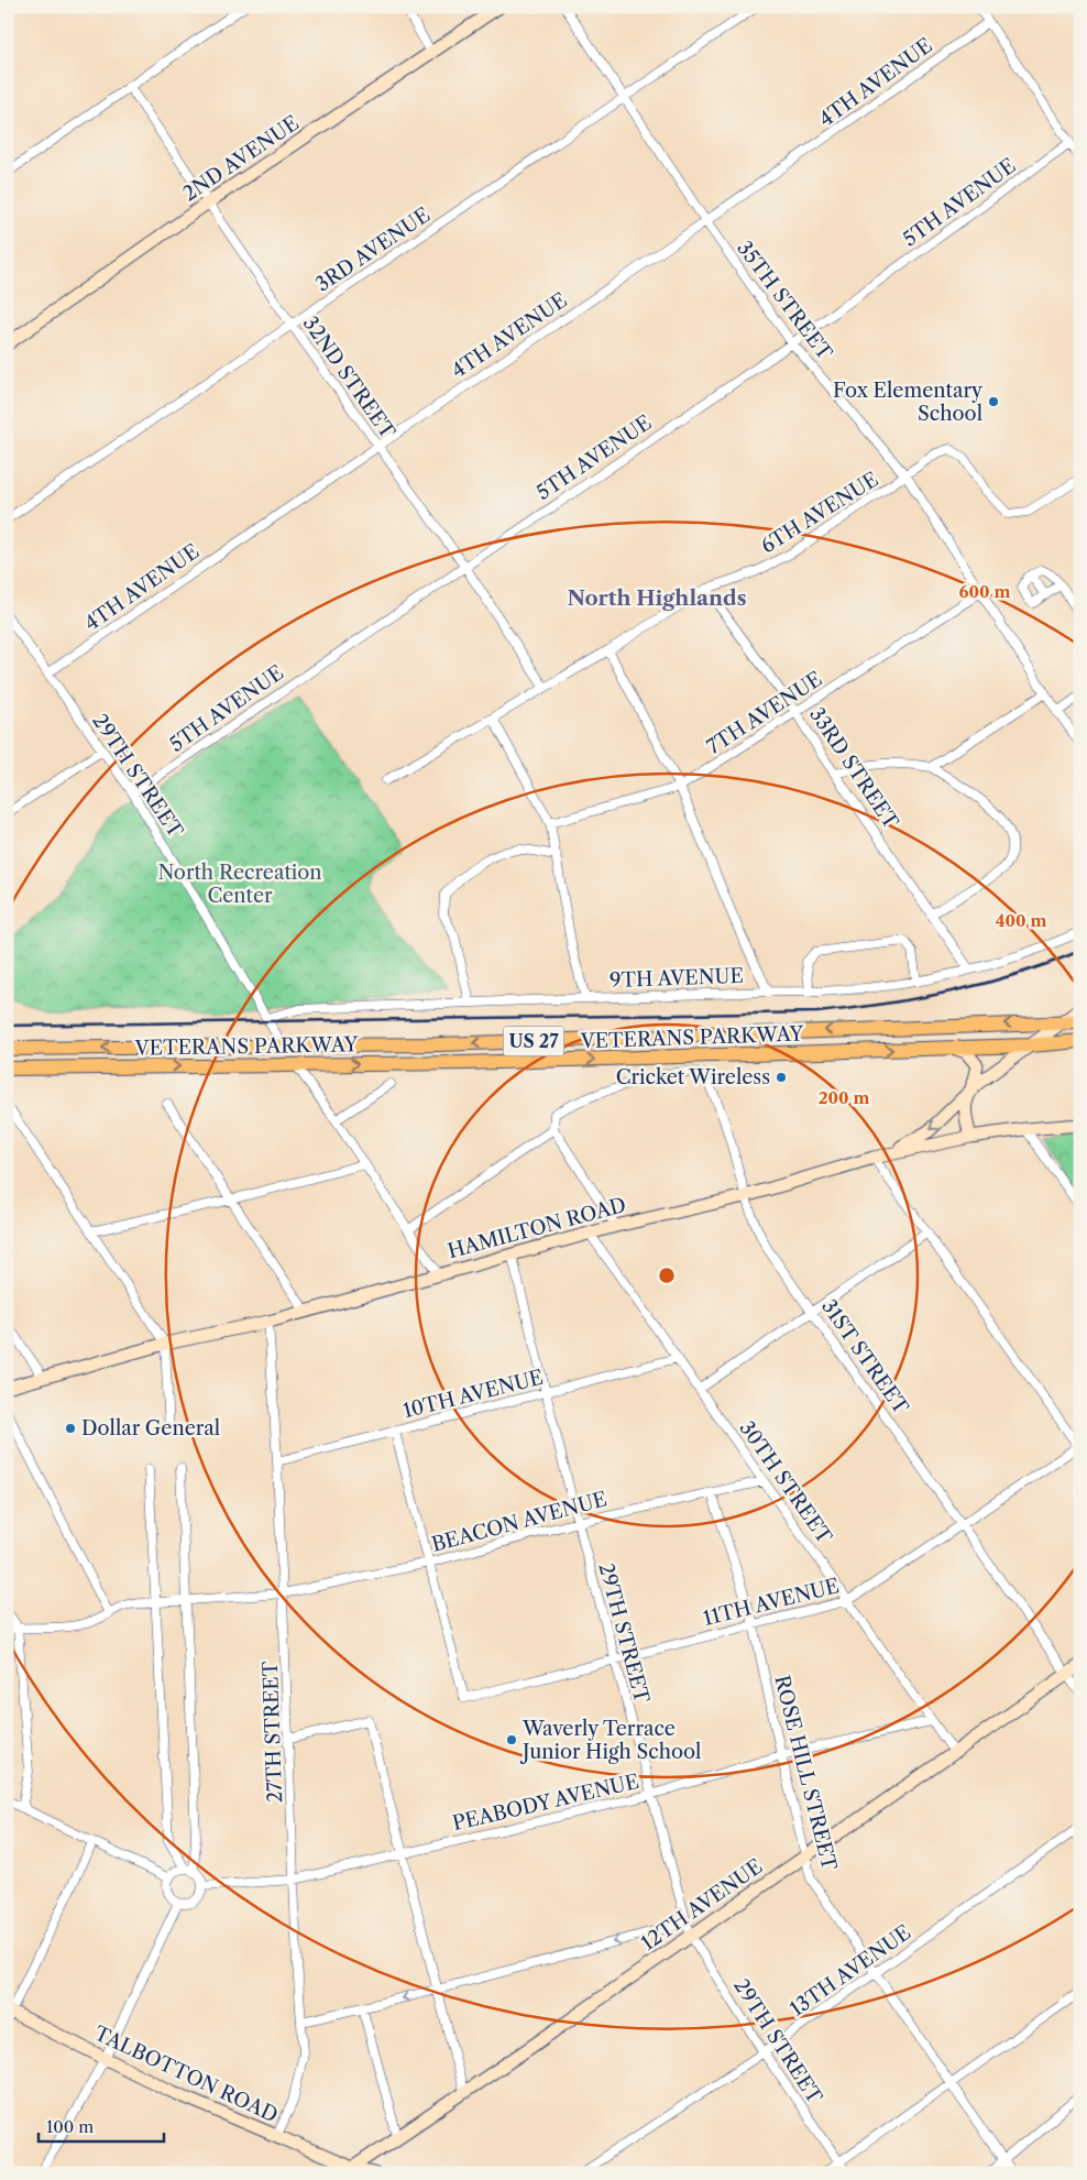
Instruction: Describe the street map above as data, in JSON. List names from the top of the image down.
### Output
{
  "streets": {
    "main road": ["VETERANS PARKWAY", "US 27"],
    "street": [
      "4TH AVENUE",
      "2ND AVENUE",
      "5TH AVENUE",
      "3RD AVENUE",
      "35TH STREET",
      "32ND STREET",
      "6TH AVENUE",
      "7TH AVENUE",
      "33RD STREET",
      "29TH STREET",
      "9TH AVENUE",
      "HAMILTON ROAD",
      "31ST STREET",
      "10TH AVENUE",
      "30TH STREET",
      "BEACON AVENUE",
      "11TH AVENUE",
      "27TH STREET",
      "ROSE HILL STREET",
      "PEABODY AVENUE",
      "12TH AVENUE",
      "13TH AVENUE",
      "TALBOTTON ROAD"
    ]
  },
  "crossings": [
    ["4TH AVENUE", "35TH STREET"],
    ["4TH AVENUE", "32ND STREET"],
    ["4TH AVENUE", "29TH STREET"],
    ["2ND AVENUE", "32ND STREET"],
    ["5TH AVENUE", "35TH STREET"],
    ["5TH AVENUE", "32ND STREET"],
    ["5TH AVENUE", "29TH STREET"],
    ["3RD AVENUE", "35TH STREET"],
    ["3RD AVENUE", "32ND STREET"],
    ["35TH STREET", "6TH AVENUE"],
    ["35TH STREET", "7TH AVENUE"],
    ["32ND STREET", "6TH AVENUE"],
    ["6TH AVENUE", "33RD STREET"],
    ["7TH AVENUE", "33RD STREET"],
    ["33RD STREET", "9TH AVENUE"],
    ["29TH STREET", "9TH AVENUE"],
    ["29TH STREET", "VETERANS PARKWAY"],
    ["29TH STREET", "HAMILTON ROAD"],
    ["29TH STREET", "10TH AVENUE"],
    ["29TH STREET", "BEACON AVENUE"],
    ["29TH STREET", "11TH AVENUE"],
    ["29TH STREET", "PEABODY AVENUE"],
    ["29TH STREET", "12TH AVENUE"],
    ["29TH STREET", "13TH AVENUE"],
    ["HAMILTON ROAD", "31ST STREET"],
    ["HAMILTON ROAD", "30TH STREET"],
    ["HAMILTON ROAD", "27TH STREET"],
    ["31ST STREET", "11TH AVENUE"],
    ["31ST STREET", "12TH AVENUE"],
    ["10TH AVENUE", "30TH STREET"],
    ["10TH AVENUE", "27TH STREET"],
    ["30TH STREET", "BEACON AVENUE"],
    ["30TH STREET", "11TH AVENUE"],
    ["30TH STREET", "PEABODY AVENUE"],
    ["30TH STREET", "12TH AVENUE"],
    ["BEACON AVENUE", "11TH AVENUE"],
    ["BEACON AVENUE", "27TH STREET"],
    ["BEACON AVENUE", "ROSE HILL STREET"],
    ["11TH AVENUE", "ROSE HILL STREET"],
    ["27TH STREET", "PEABODY AVENUE"],
    ["27TH STREET", "TALBOTTON ROAD"],
    ["ROSE HILL STREET", "PEABODY AVENUE"],
    ["ROSE HILL STREET", "12TH AVENUE"],
    ["ROSE HILL STREET", "13TH AVENUE"],
    ["12TH AVENUE", "TALBOTTON ROAD"]
  ],
  "districts": ["North Highlands"],
  "parks": ["North Recreation Center"],
  "places": [
    "Fox Elementary School",
    "Cricket Wireless",
    "Dollar General",
    "Waverly Terrace Junior High School"
  ],
  "scale_bar": "100 m",
  "rings": ["600 m", "400 m", "200 m"]
}
